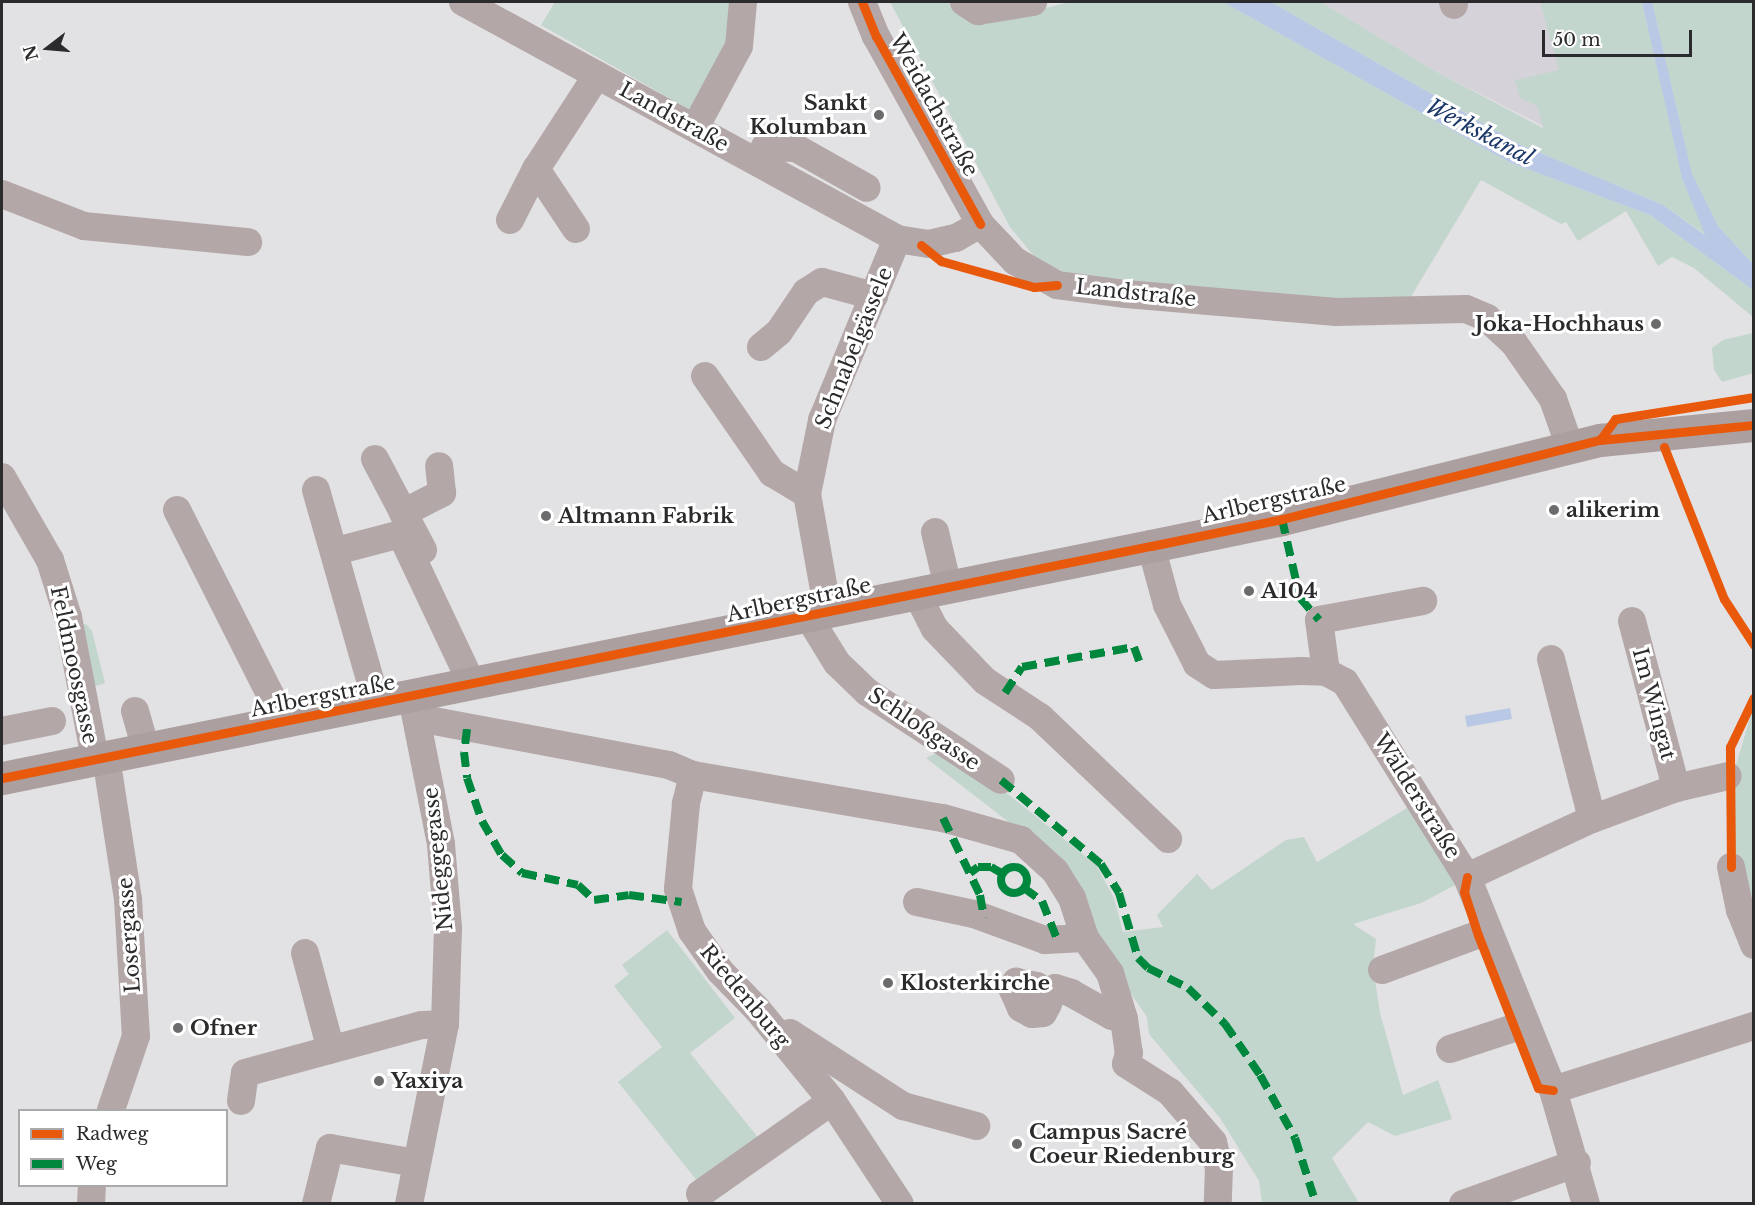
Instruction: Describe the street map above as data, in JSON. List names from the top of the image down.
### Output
{
  "streets": {
    "main road": ["Arlbergstraße"],
    "street": [
      "Weidachstraße",
      "Landstraße",
      "Schnabelgässele",
      "Feldmoosgasse",
      "Im Wingat",
      "Schloßgasse",
      "Wälderstraße",
      "Nideggegasse",
      "Losergasse",
      "Riedenburg"
    ]
  },
  "crossings": [
    ["Weidachstraße", "Landstraße"],
    ["Landstraße", "Schnabelgässele"],
    ["Landstraße", "Arlbergstraße"],
    ["Schnabelgässele", "Arlbergstraße"],
    ["Schnabelgässele", "Schloßgasse"],
    ["Arlbergstraße", "Feldmoosgasse"],
    ["Arlbergstraße", "Schloßgasse"],
    ["Arlbergstraße", "Nideggegasse"],
    ["Arlbergstraße", "Losergasse"],
    ["Feldmoosgasse", "Losergasse"],
    ["Im Wingat", "Wälderstraße"]
  ],
  "water": ["Werkskanal"],
  "places": [
    "Sankt Kolumban",
    "Joka-Hochhaus",
    "alikerim",
    "Altmann Fabrik",
    "A104",
    "Klosterkirche",
    "Ofner",
    "Yaxiya",
    "Campus Sacré Coeur Riedenburg"
  ],
  "legend": ["Radweg", "Weg"],
  "scale_bar": "50 m",
  "north": "left"
}
